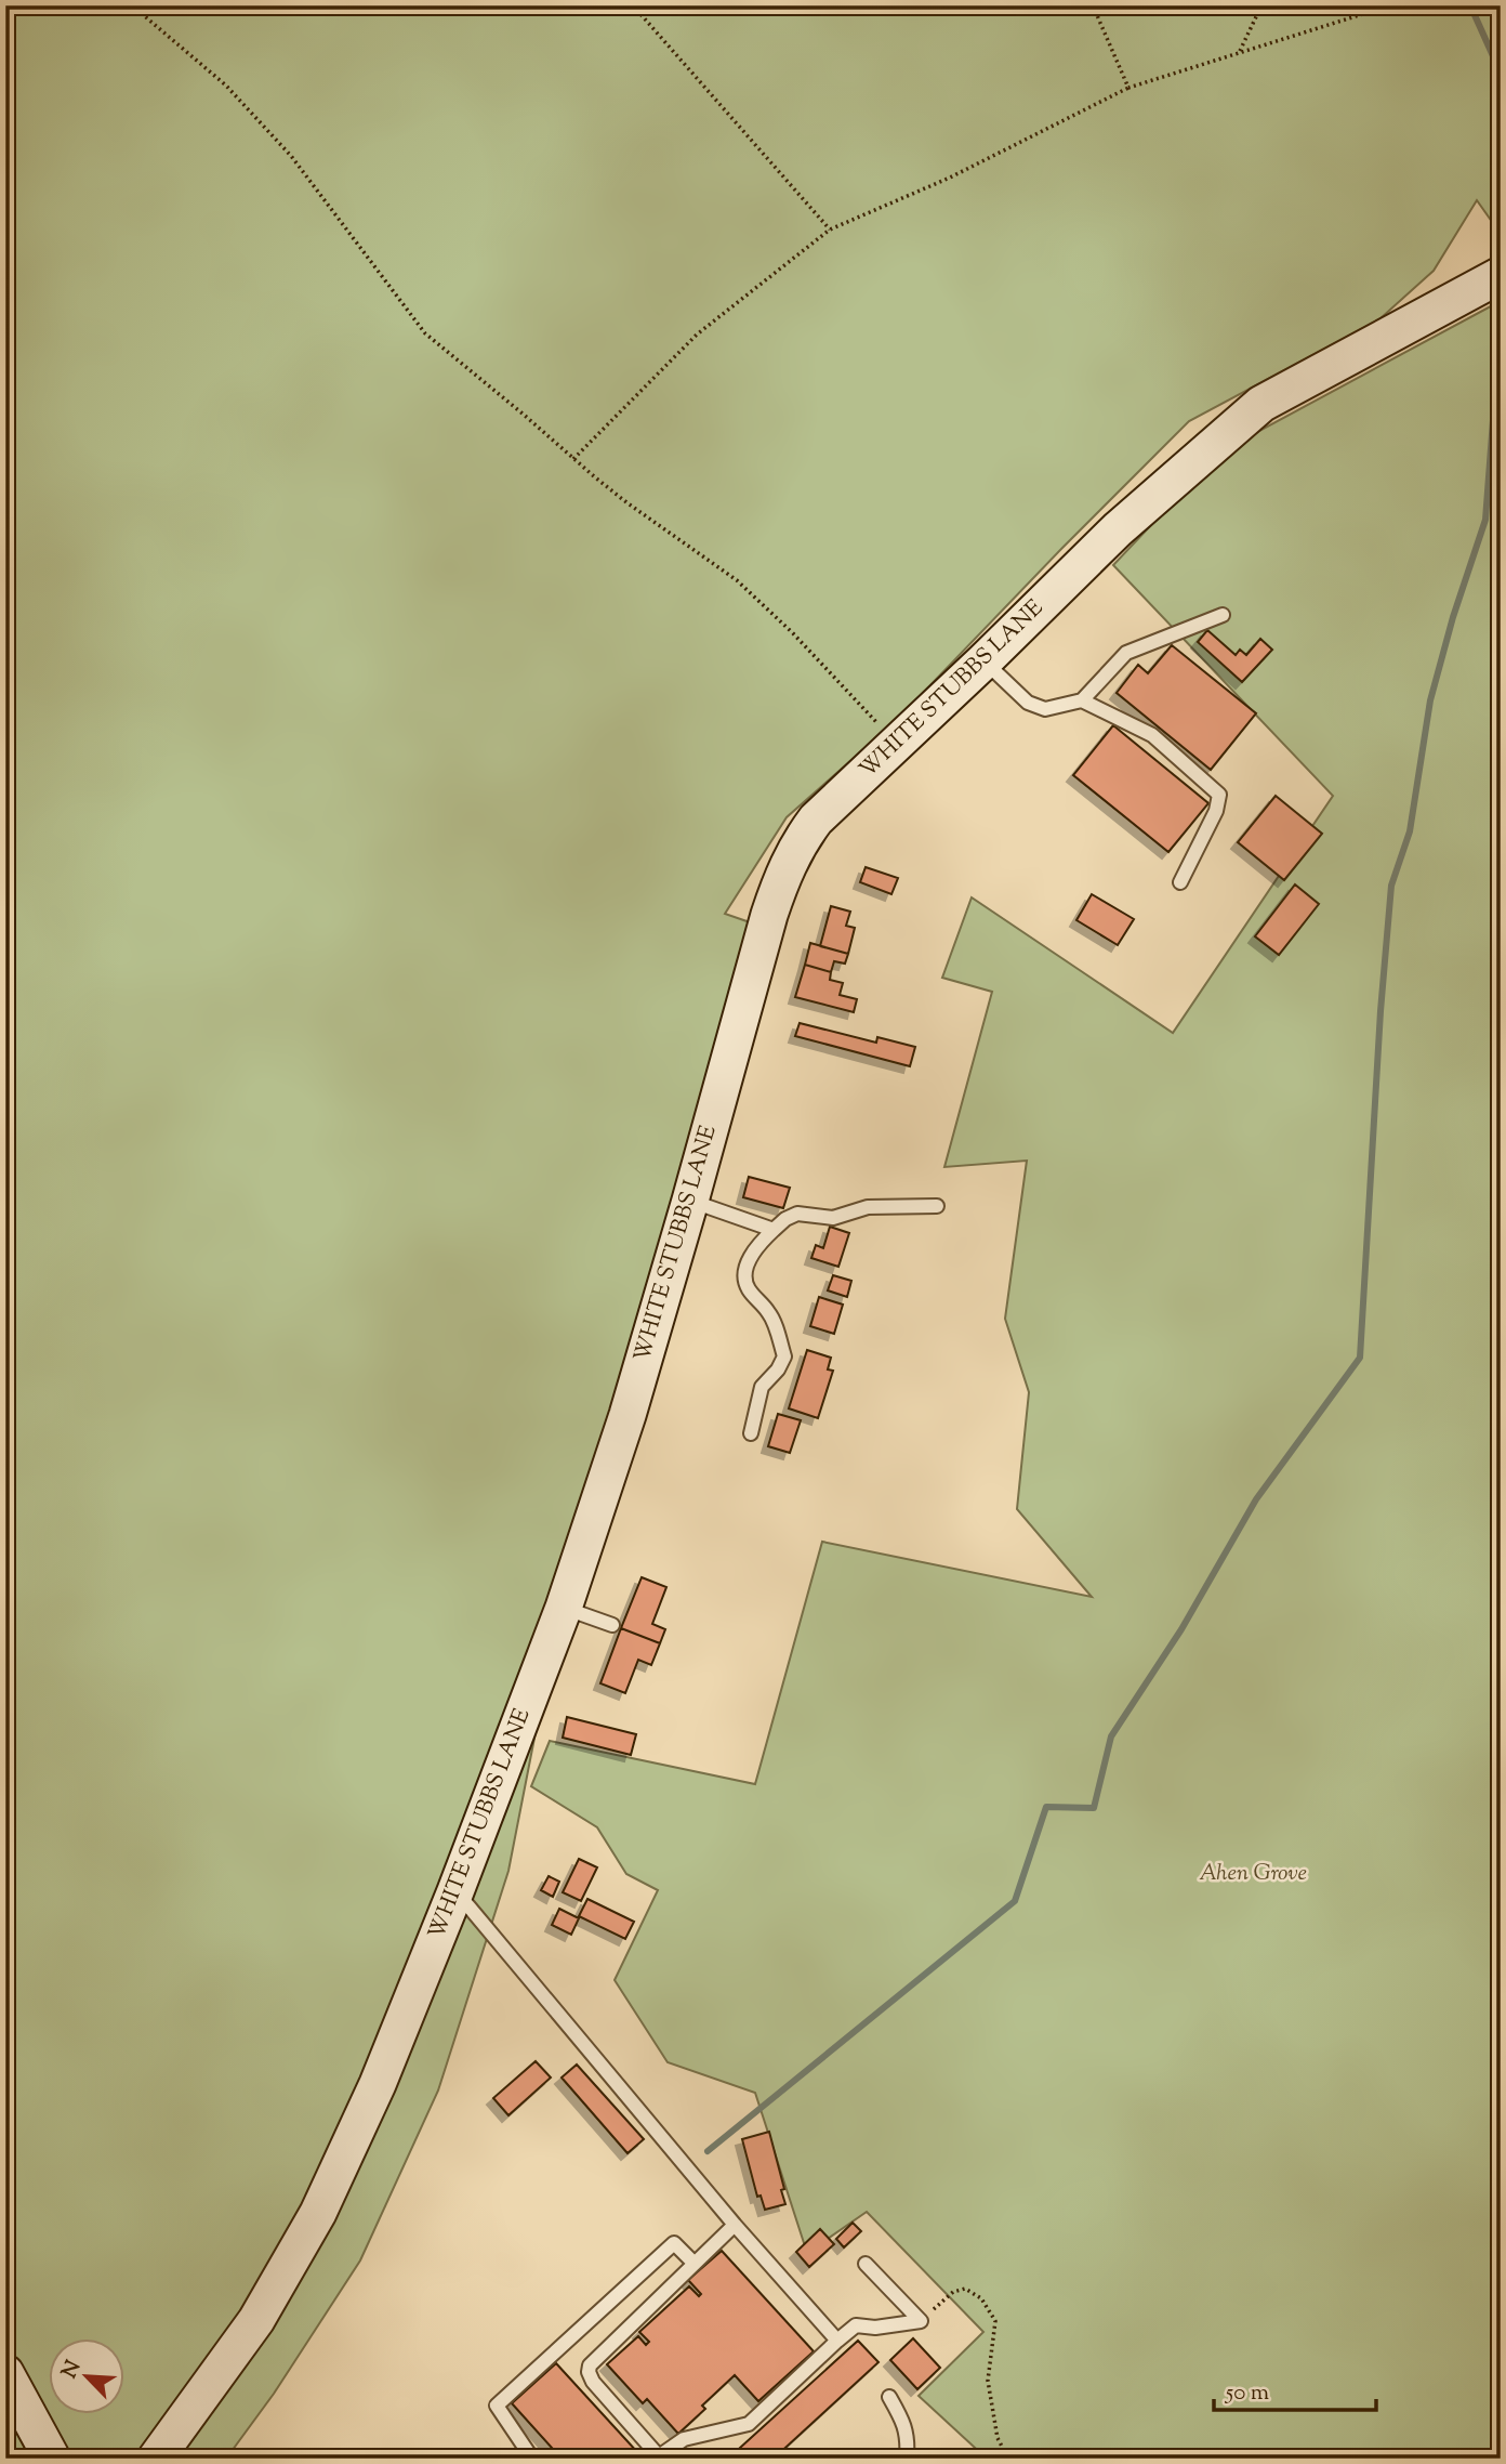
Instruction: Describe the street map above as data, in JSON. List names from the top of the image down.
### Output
{
  "streets": {
    "street": ["WHITE STUBBS LANE"]
  },
  "parks": ["Ahen Grove"],
  "scale_bar": "50 m",
  "north": "top left"
}
